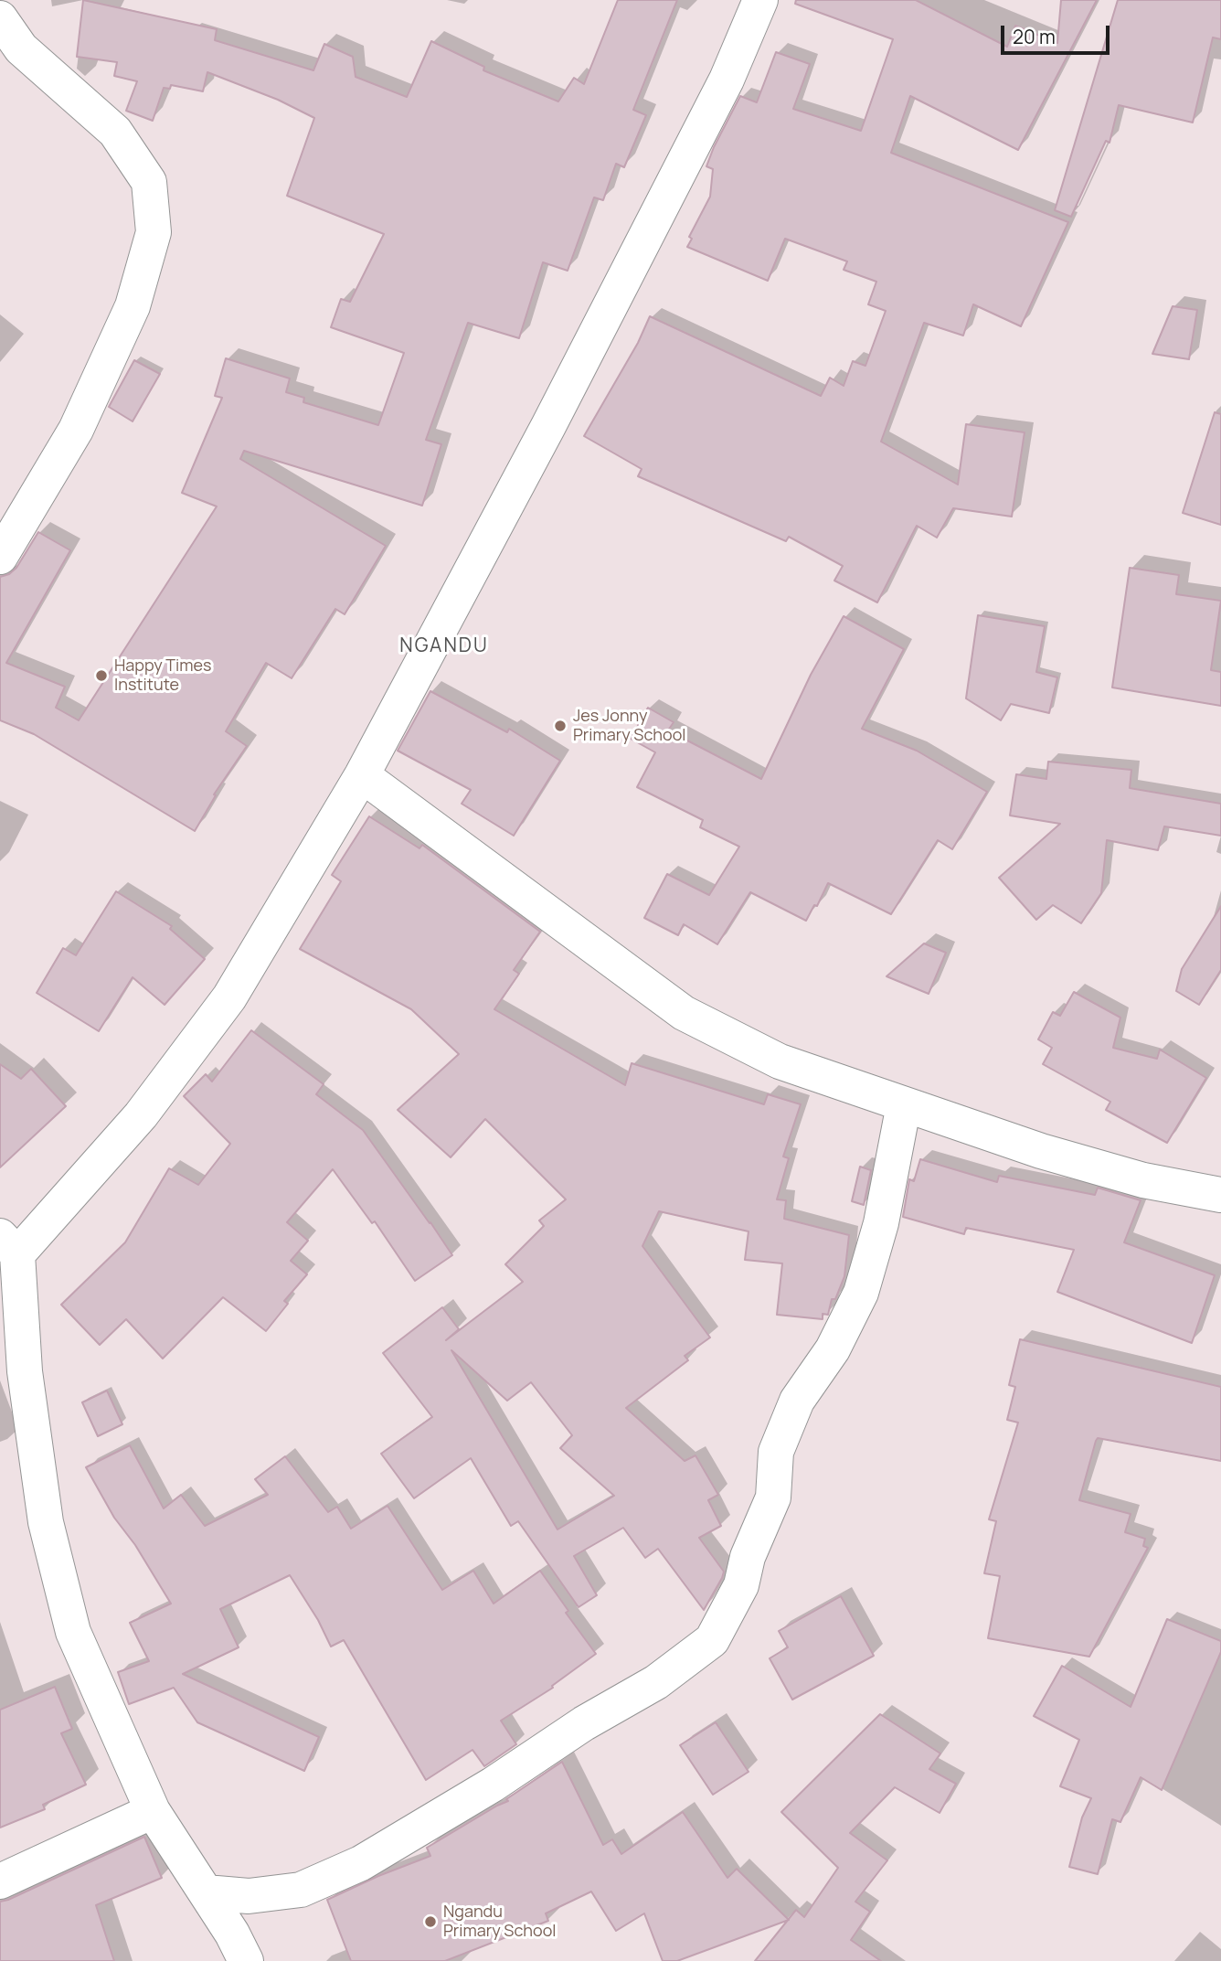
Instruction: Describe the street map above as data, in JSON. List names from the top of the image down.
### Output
{
  "districts": ["NGANDU"],
  "places": ["Happy Times Institute", "Jes Jonny Primary School", "Ngandu Primary School"],
  "scale_bar": "20 m"
}
